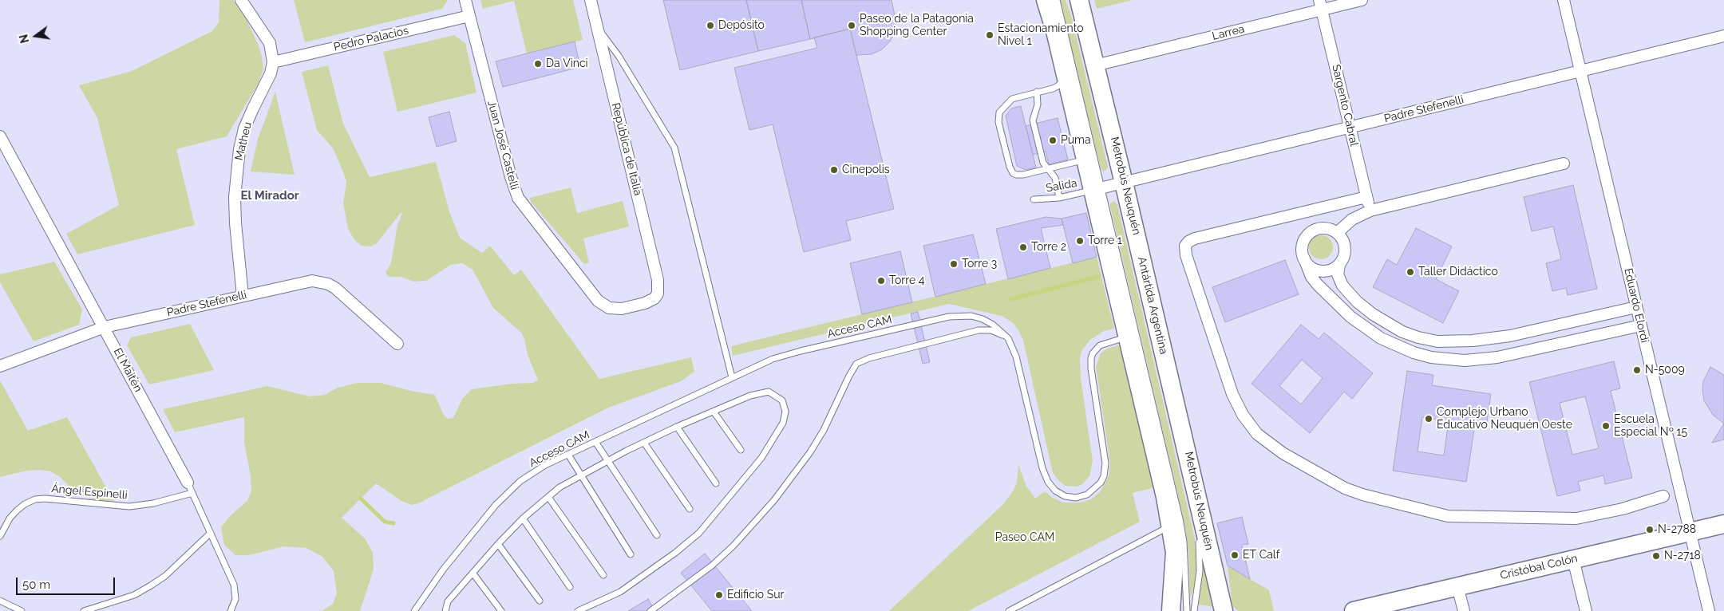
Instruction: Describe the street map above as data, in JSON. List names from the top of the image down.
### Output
{
  "streets": {
    "main road": ["Antártida Argentina", "Cristóbal Colón"],
    "street": [
      "Larrea",
      "Pedro Palacios",
      "Sargento Cabral",
      "Padre Stefenelli",
      "Matheu",
      "Juan José Castelli",
      "República de Italia",
      "Eduardo Elordi",
      "El Maitén"
    ],
    "lane": [
      "Salida",
      "Metrobús Neuquén",
      "Acceso CAM",
      "Ángel Espinelli"
    ]
  },
  "crossings": [
    ["Larrea", "Sargento Cabral"],
    ["Larrea", "Antártida Argentina"],
    ["Pedro Palacios", "Matheu"],
    ["Pedro Palacios", "Juan José Castelli"],
    ["Sargento Cabral", "Padre Stefenelli"],
    ["Padre Stefenelli", "Matheu"],
    ["Padre Stefenelli", "Salida"],
    ["Padre Stefenelli", "Metrobús Neuquén"],
    ["Padre Stefenelli", "Antártida Argentina"],
    ["Padre Stefenelli", "Eduardo Elordi"],
    ["Padre Stefenelli", "El Maitén"],
    ["Juan José Castelli", "República de Italia"],
    ["Salida", "Metrobús Neuquén"],
    ["Eduardo Elordi", "Cristóbal Colón"],
    ["El Maitén", "Ángel Espinelli"]
  ],
  "districts": ["El Mirador"],
  "parks": ["Paseo CAM"],
  "places": [
    "Depósito",
    "Paseo de la Patagonia Shopping Center",
    "Estacionamiento Nivel 1",
    "Da Vinci",
    "Puma",
    "Cinepolis",
    "Torre 1",
    "Torre 2",
    "Torre 3",
    "Taller Didáctico",
    "Torre 4",
    "N-5009",
    "Complejo Urbano Educativo Neuquén Oeste",
    "Escuela Especial Nº 15",
    "N-2788",
    "ET Calf",
    "N-2718",
    "Edificio Sur"
  ],
  "scale_bar": "50 m",
  "north": "left"
}
